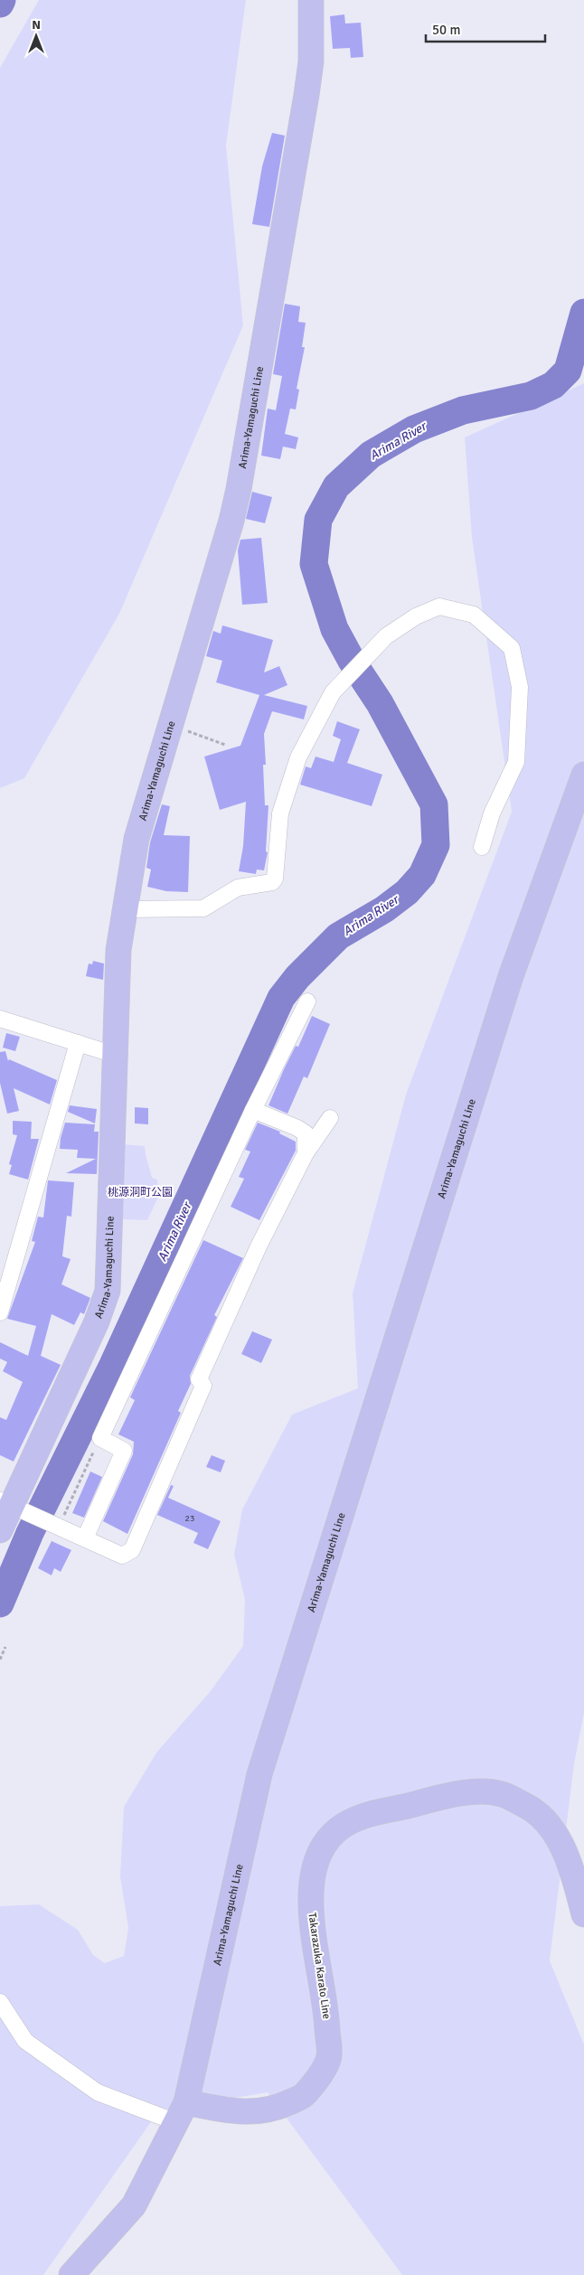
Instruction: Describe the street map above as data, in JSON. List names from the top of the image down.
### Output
{
  "streets": {
    "main road": ["Arima-Yamaguchi Line", "Takarazuka Karato Line"]
  },
  "crossings": [
    ["Arima-Yamaguchi Line", "Takarazuka Karato Line"]
  ],
  "water": ["Arima River"],
  "parks": ["桃源洞町公園"],
  "house_numbers": ["23"],
  "scale_bar": "50 m",
  "north": "top"
}
